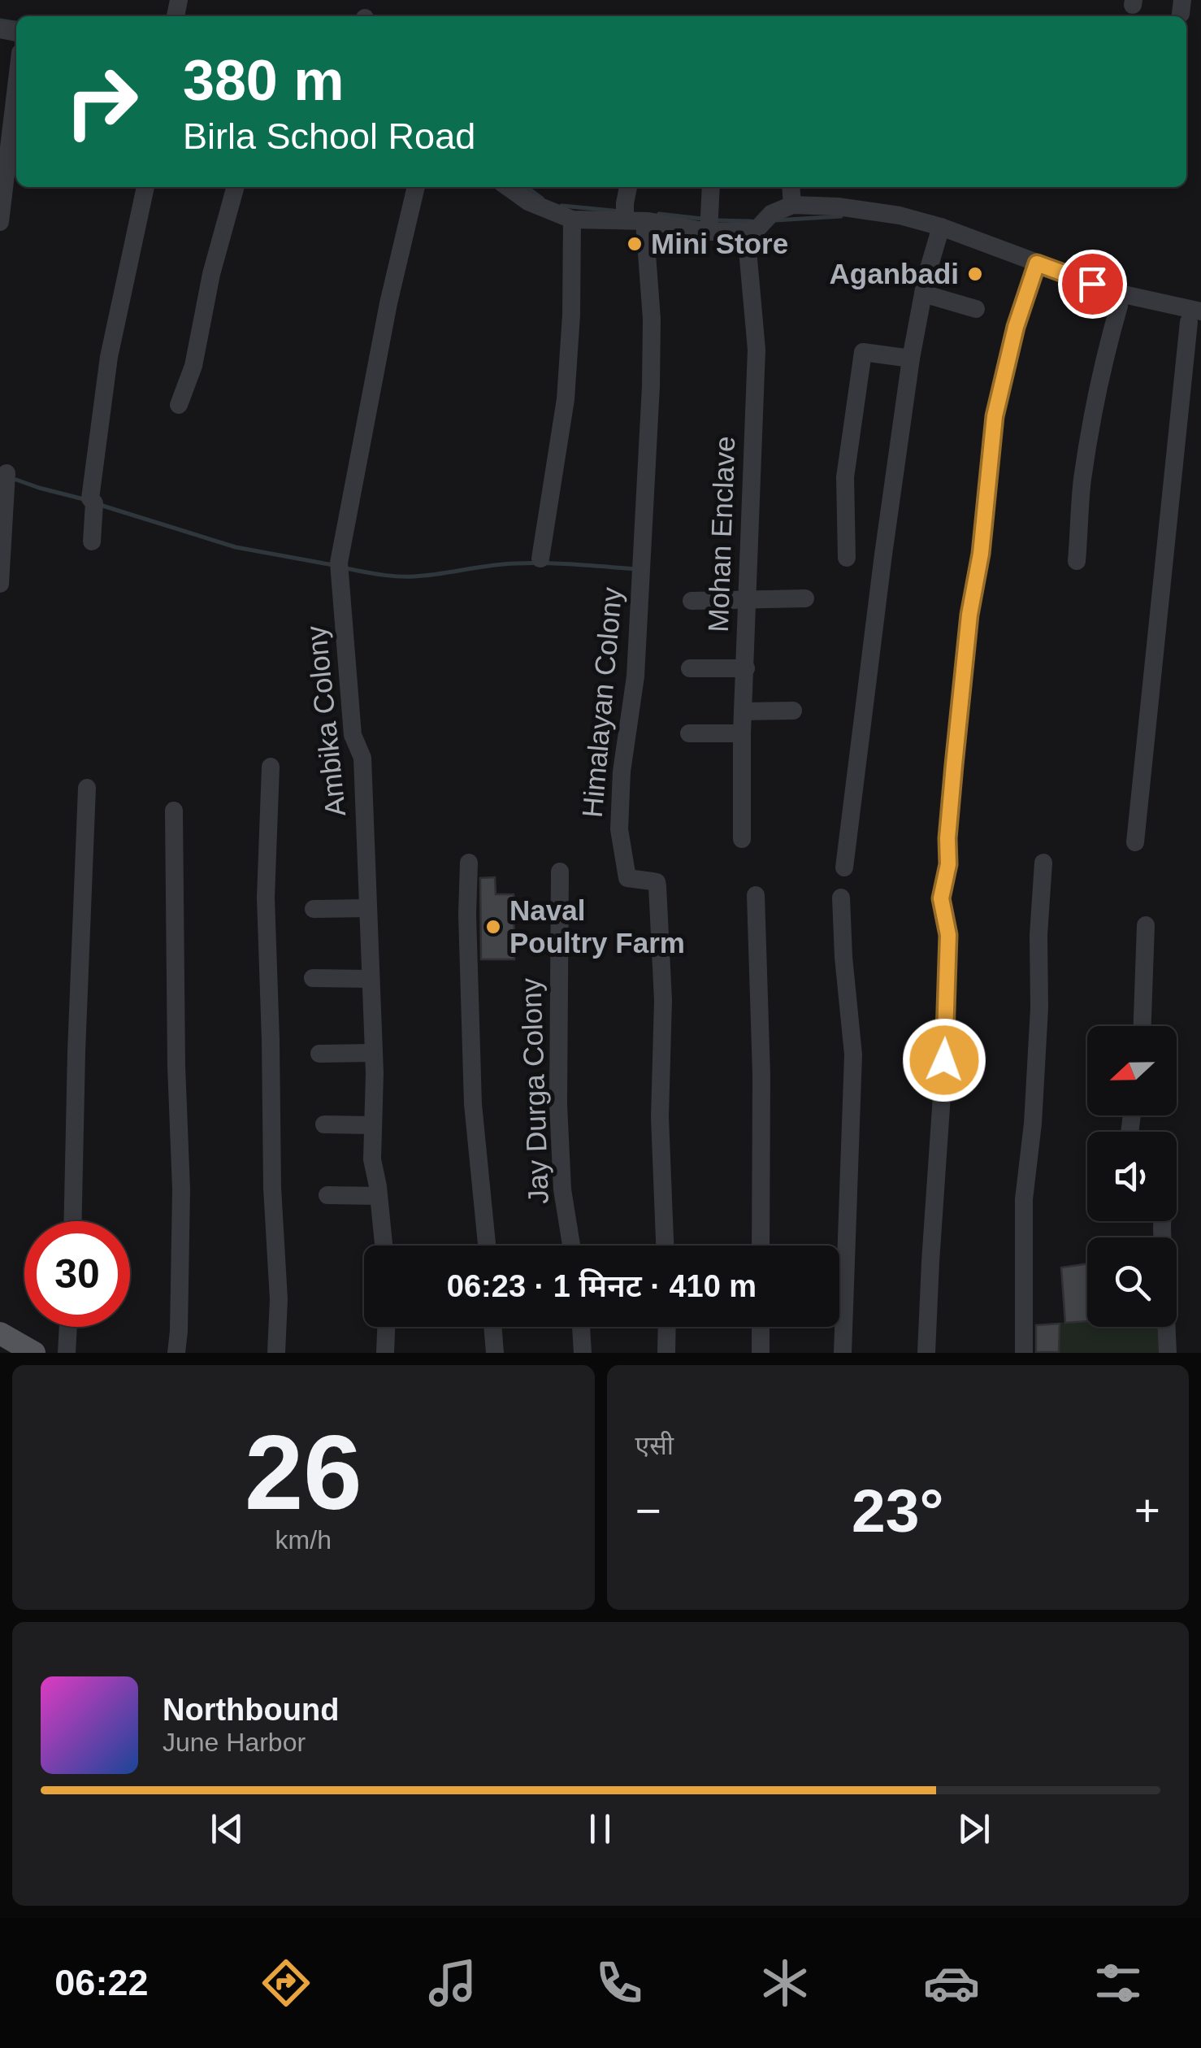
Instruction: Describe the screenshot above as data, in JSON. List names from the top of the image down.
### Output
{
  "streets": {
    "street": [
      "Mohan Enclave",
      "Himalayan Colony",
      "Ambika Colony",
      "Jay Durga Colony"
    ]
  },
  "places": ["Mini Store", "Aganbadi", "Naval Poultry Farm"],
  "north": "left",
  "page": {
    "turn": ["380 m", "Birla School Road"],
    "limit": "30",
    "trip": "06:23 · 1 मिनट · 410 m",
    "tile": [
      ["26", "km/h"],
      "एसी"
    ],
    "heat": ["−", "23°", "+"],
    "song": ["Northbound", "June Harbor"],
    "tabs": "06:22"
  }
}
